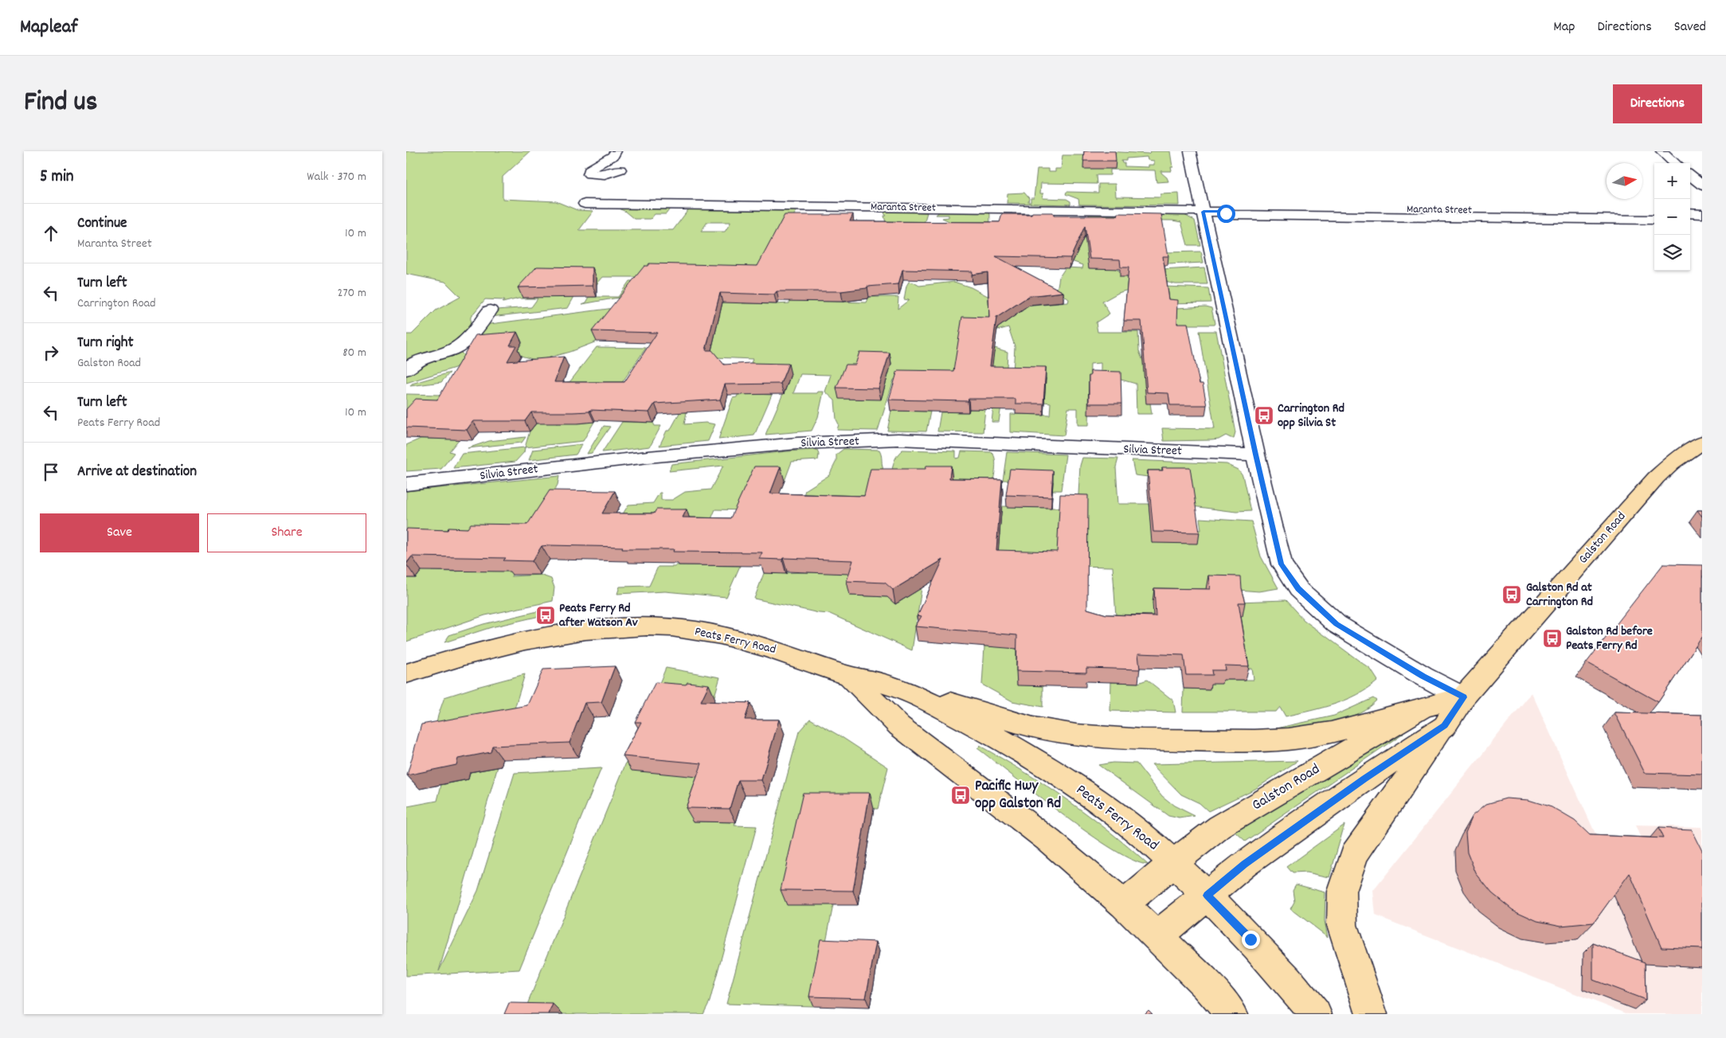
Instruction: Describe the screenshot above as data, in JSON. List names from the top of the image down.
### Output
{
  "streets": {
    "main road": ["Galston Road", "Peats Ferry Road"],
    "street": ["Maranta Street", "Silvia Street"]
  },
  "crossings": [
    ["Galston Road", "Peats Ferry Road"]
  ],
  "places": {
    "bus stop": [
      "Carrington Rd opp Silvia St",
      "Galston Rd at Carrington Rd",
      "Peats Ferry Rd after Watson Av",
      "Galston Rd before Peats Ferry Rd",
      "Pacific Hwy opp Galston Rd"
    ]
  },
  "north": "right",
  "page": {
    "header": "Mapleaf",
    "nav": ["Map", "Directions", "Saved"],
    "title": "Find us",
    "buttons": [
      "Directions",
      ["Save", "Share"]
    ],
    "heading": ["5 min", "Walk · 370 m"],
    "map_buttons": ["+", "−"],
    "list": [
      ["Continue", "Maranta Street", "10 m"],
      ["Turn left", "Carrington Road", "270 m"],
      ["Turn right", "Galston Road", "80 m"],
      ["Turn left", "Peats Ferry Road", "10 m"],
      "Arrive at destination"
    ]
  }
}
